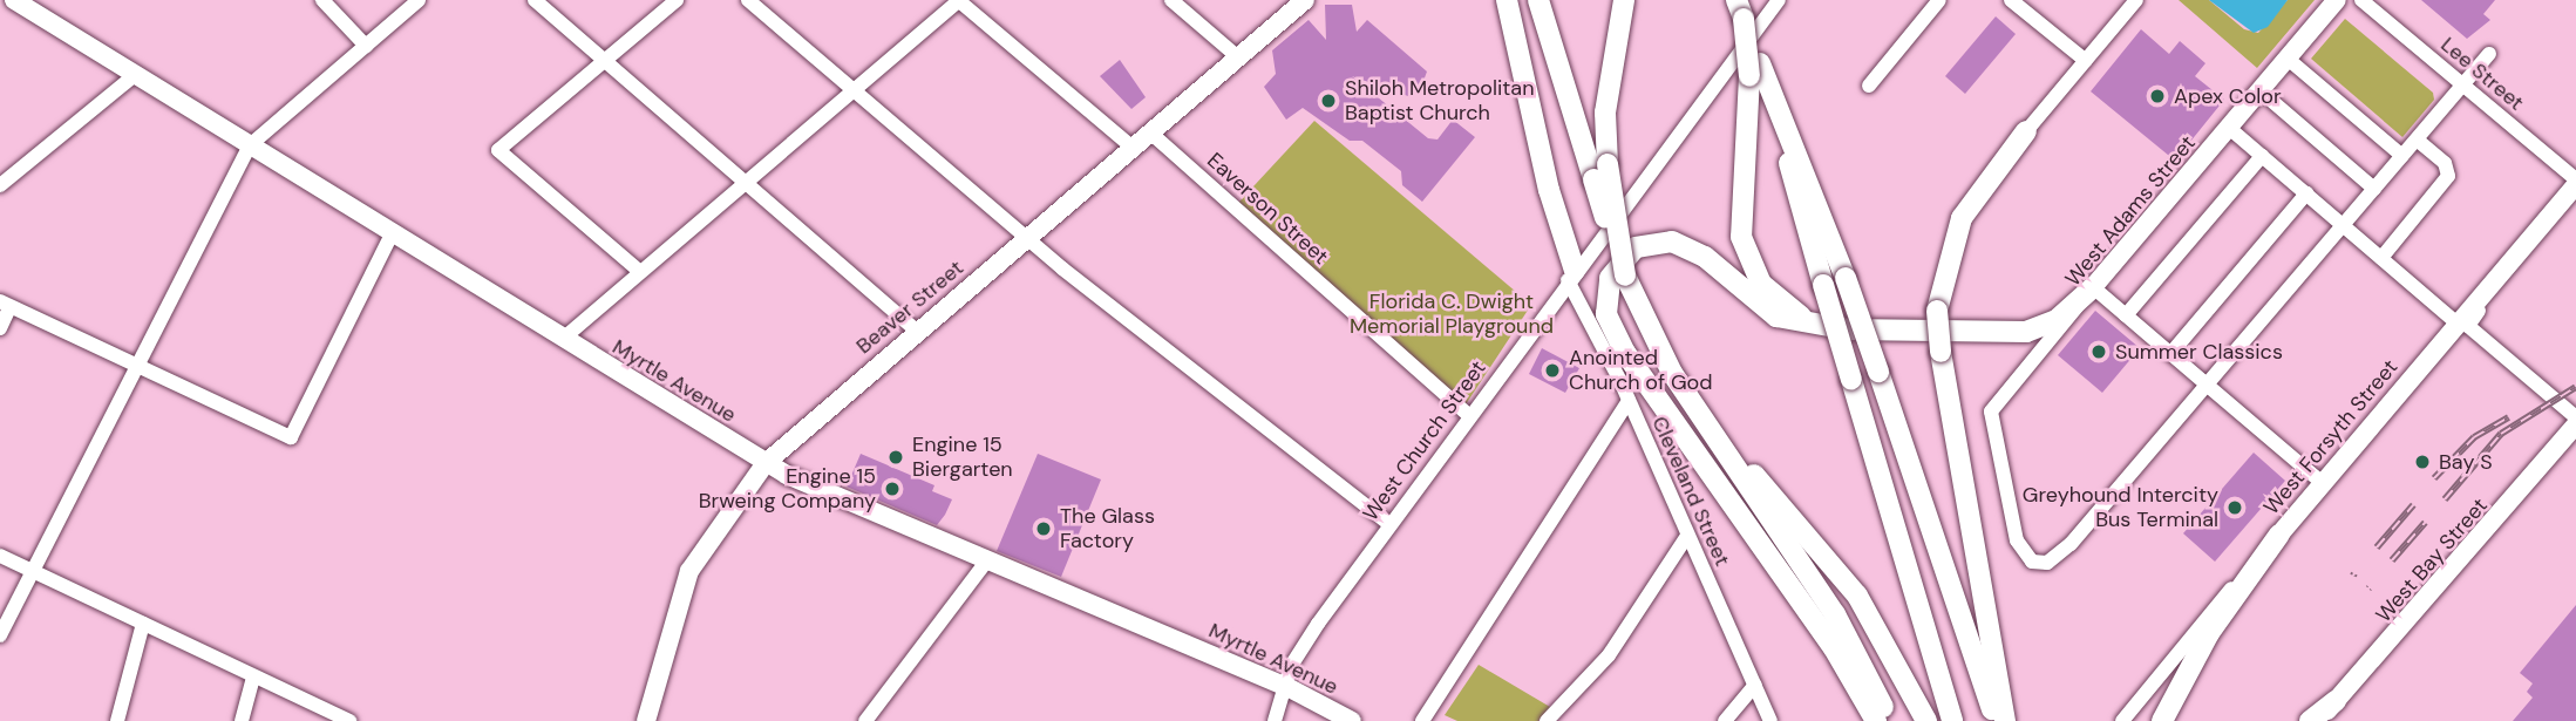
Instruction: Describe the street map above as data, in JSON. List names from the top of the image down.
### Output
{
  "streets": {
    "main road": [
      "West Adams Street",
      "Beaver Street",
      "Myrtle Avenue",
      "West Forsyth Street",
      "West Bay Street"
    ],
    "street": [
      "Lee Street",
      "Eaverson Street",
      "West Church Street",
      "Cleveland Street"
    ]
  },
  "crossings": [
    ["Lee Street", "West Forsyth Street"],
    ["Eaverson Street", "Beaver Street"],
    ["Eaverson Street", "West Church Street"],
    ["Beaver Street", "Myrtle Avenue"],
    ["Myrtle Avenue", "West Church Street"],
    ["West Church Street", "Cleveland Street"]
  ],
  "parks": ["Florida C. Dwight Memorial Playground"],
  "places": [
    "Apex Color",
    "Shiloh Metropolitan Baptist Church",
    "Summer Classics",
    "Anointed Church of God",
    "Engine 15 Biergarten",
    "Bay S",
    "Engine 15 Brweing Company",
    "Greyhound Intercity Bus Terminal",
    "The Glass Factory"
  ]
}
